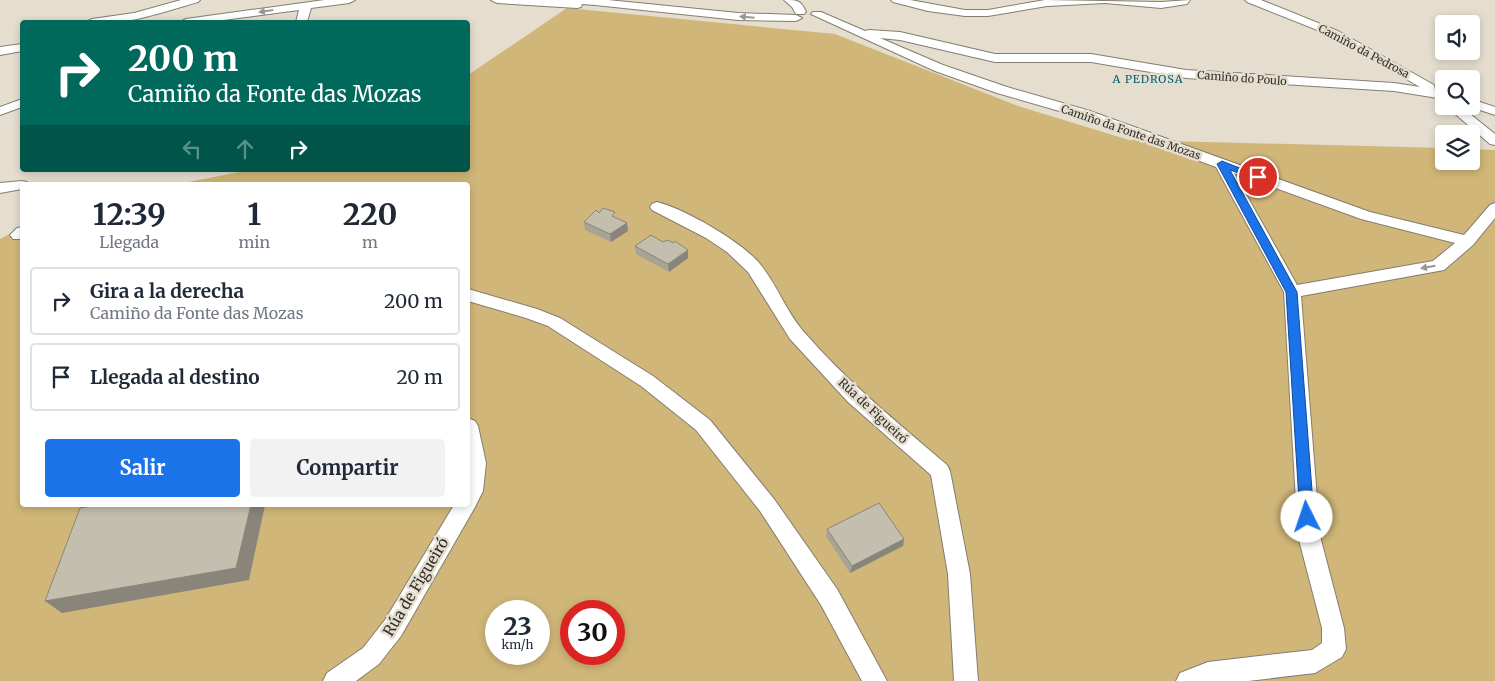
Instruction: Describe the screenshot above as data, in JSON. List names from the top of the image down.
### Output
{
  "streets": {
    "street": [
      "Camiño da Pedrosa",
      "Camiño do Poulo",
      "Camiño da Fonte das Mozas",
      "Rúa de Figueiró"
    ]
  },
  "crossings": [
    ["Camiño do Poulo", "Camiño da Fonte das Mozas"]
  ],
  "districts": ["A PEDROSA"],
  "page": {
    "turn": ["200 m", "Camiño da Fonte das Mozas"],
    "eta": [
      "12:39",
      "Llegada",
      "1",
      "min",
      "220",
      "m"
    ],
    "list": [
      {
        "name": "Gira a la derecha",
        "note": "Camiño da Fonte das Mozas",
        "value": "200 m"
      },
      {
        "name": "Llegada al destino",
        "value": "20 m"
      }
    ],
    "buttons": ["Salir", "Compartir"],
    "speed": "23 km/h",
    "limit": "30"
  }
}
